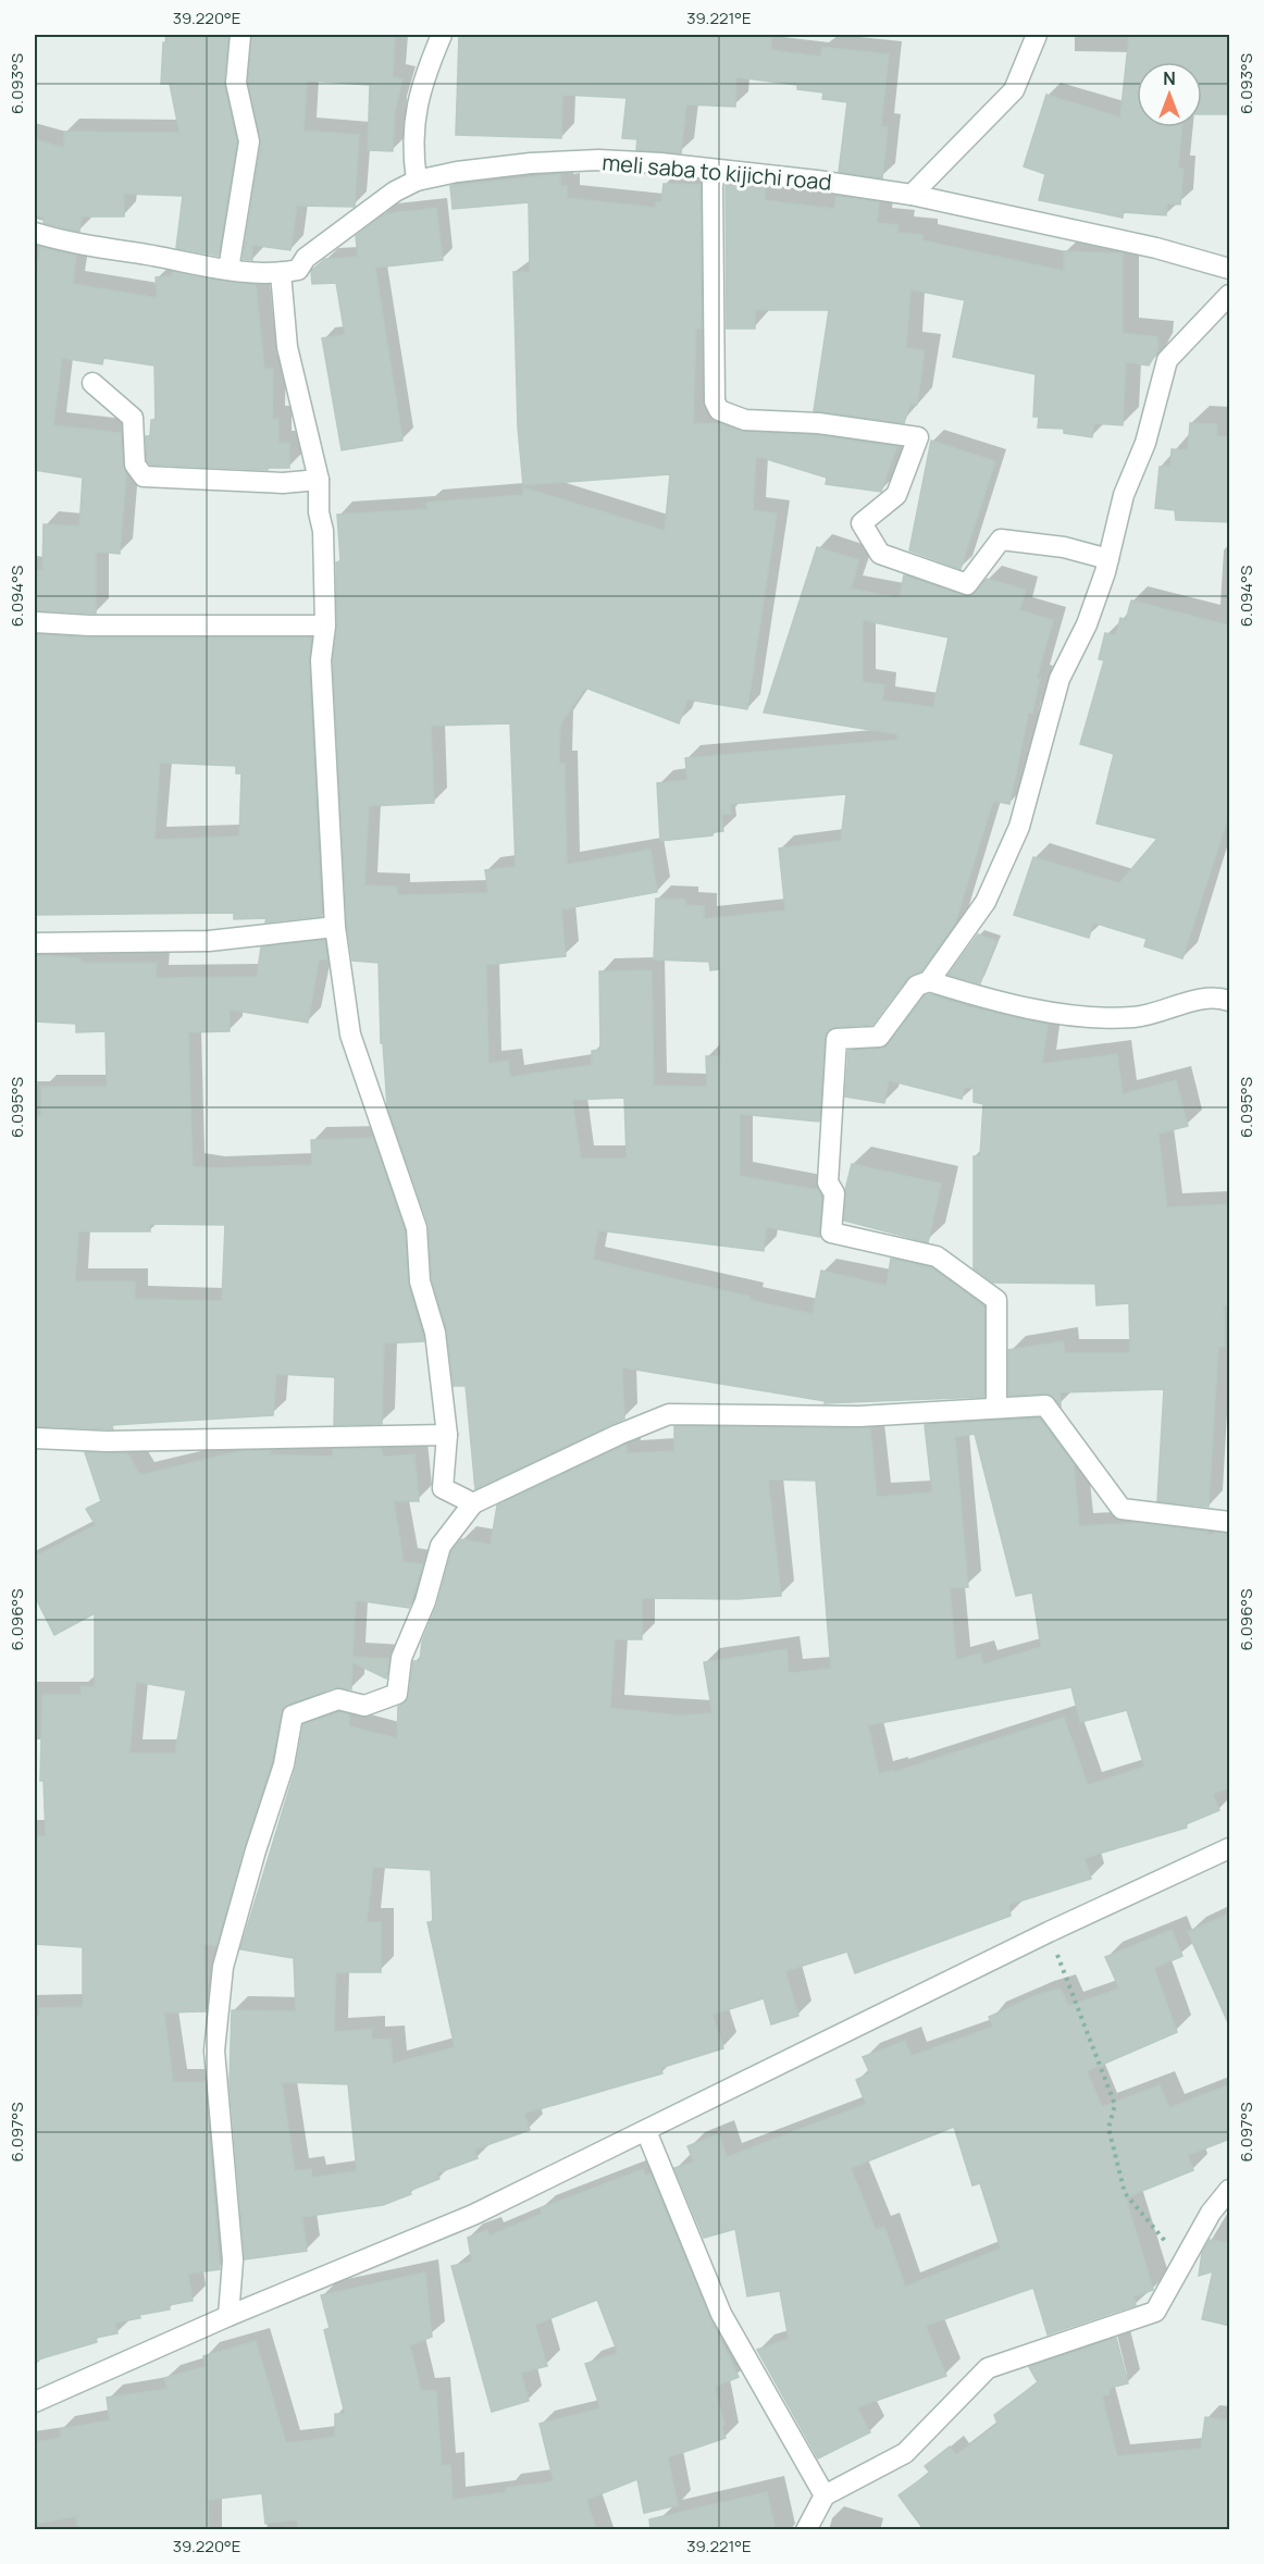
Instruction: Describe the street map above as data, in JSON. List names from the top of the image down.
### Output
{
  "streets": {
    "street": ["meli saba to kijichi road"]
  },
  "north": "top",
  "coordinates": [
    "39.220°E",
    "39.221°E",
    "6.093°S",
    "6.094°S",
    "6.095°S",
    "6.096°S",
    "6.097°S"
  ]
}
